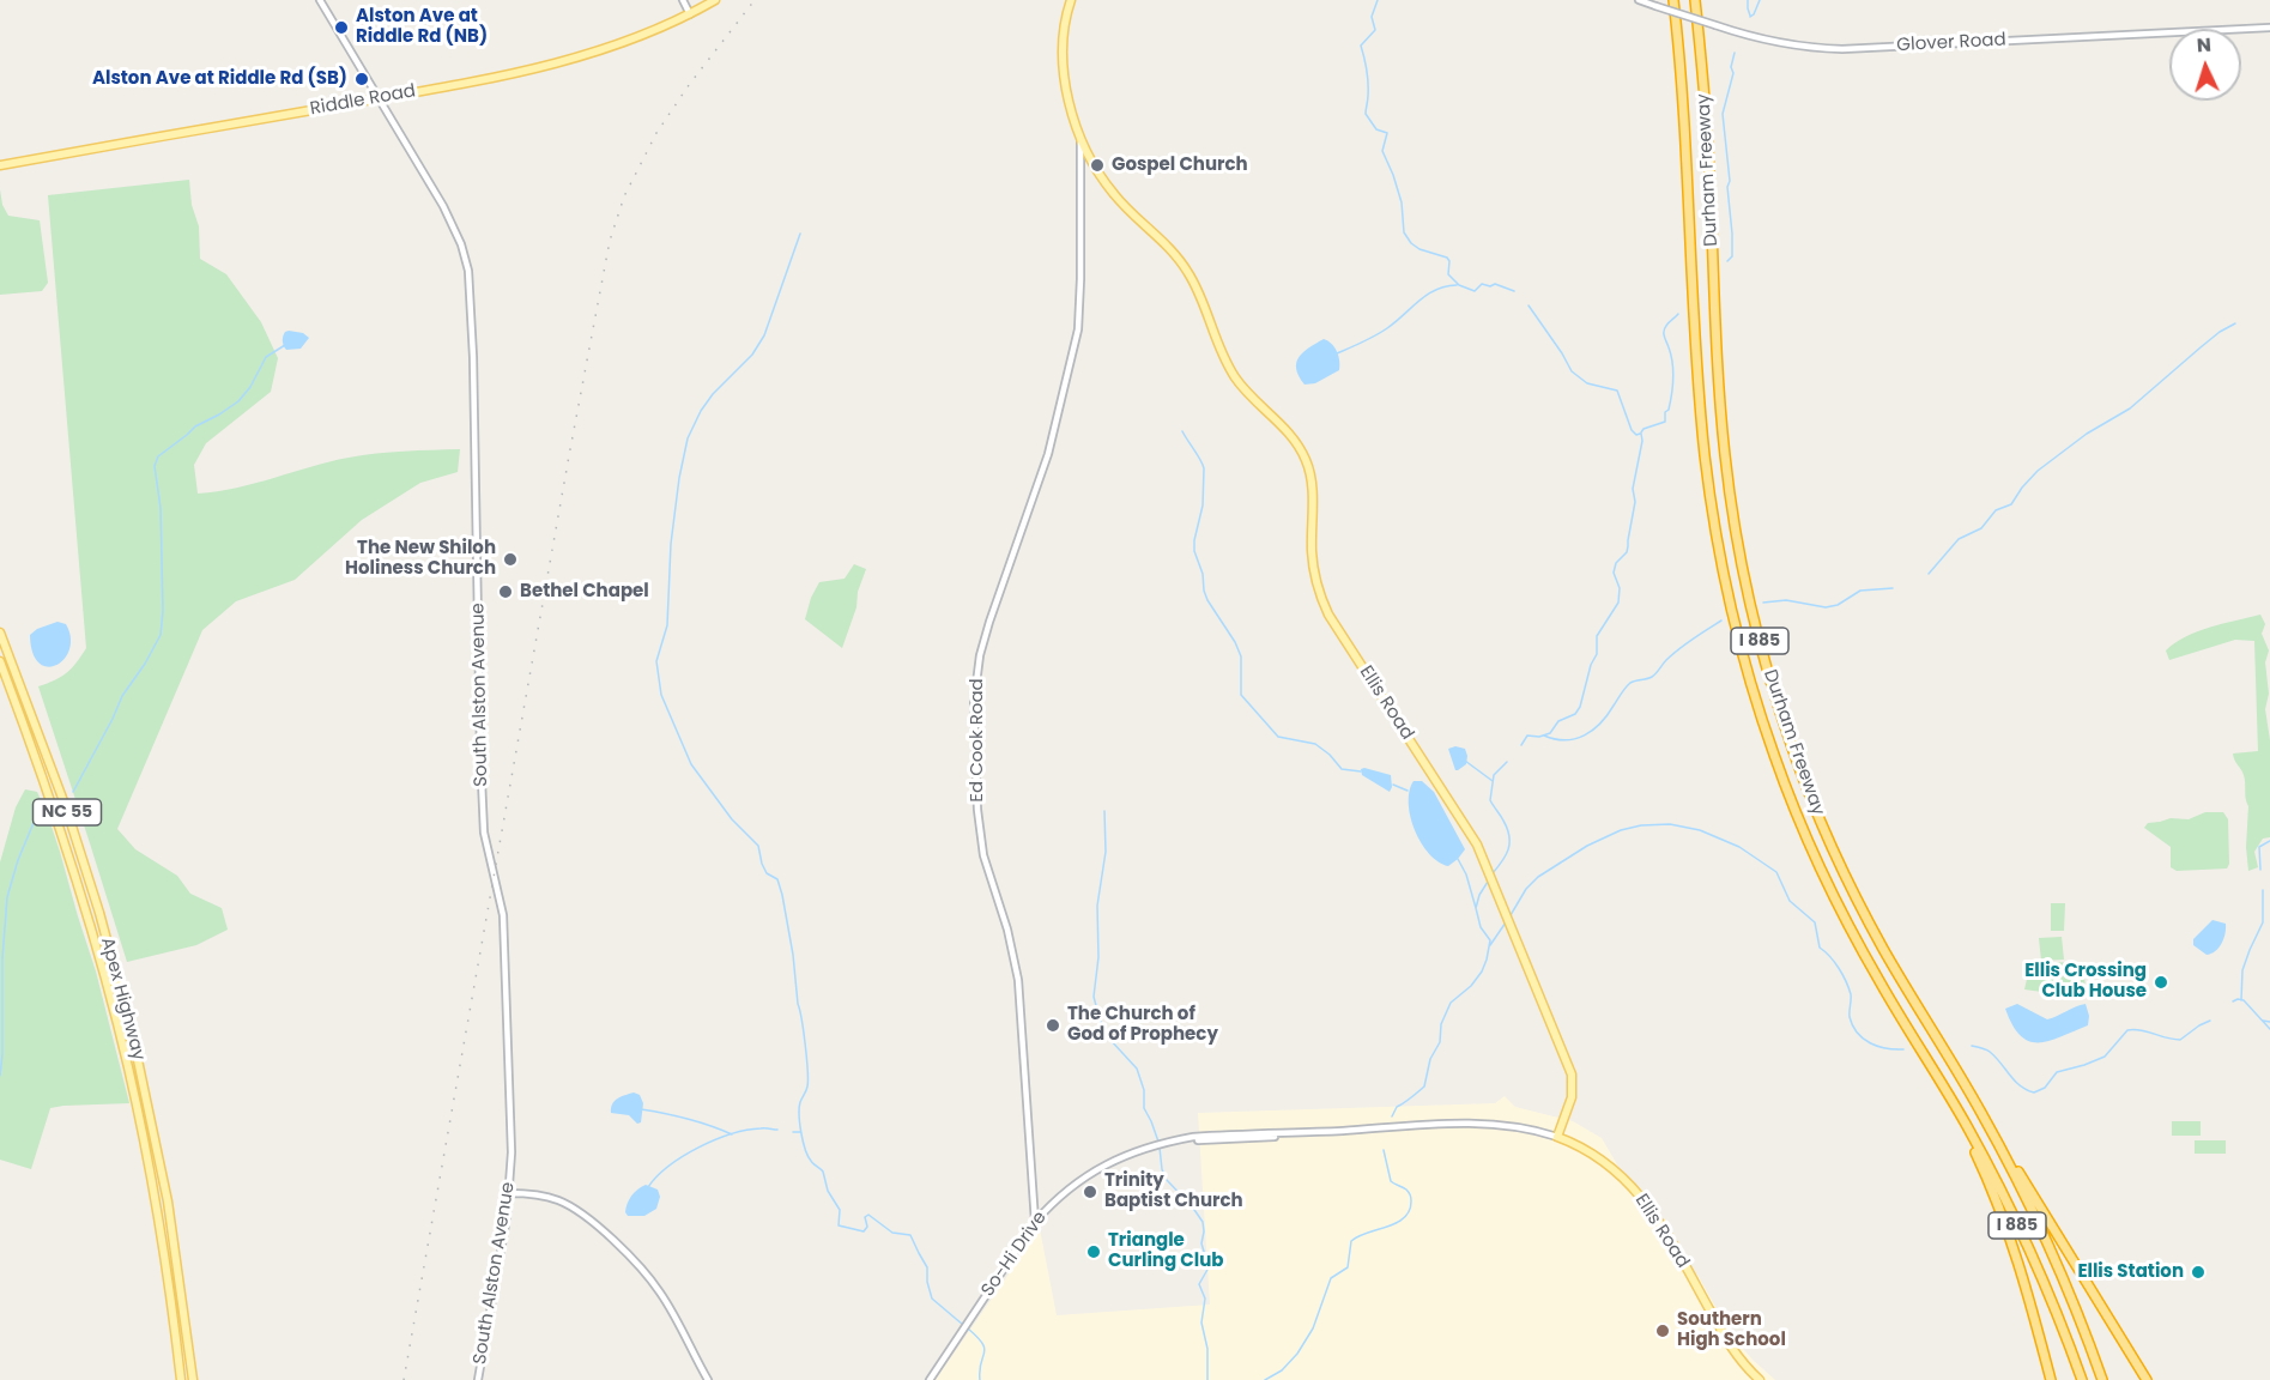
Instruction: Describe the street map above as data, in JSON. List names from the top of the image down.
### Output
{
  "streets": {
    "highway": ["Durham Freeway", "I 885"],
    "main road": [
      "Riddle Road",
      "Ellis Road",
      "NC 55",
      "Apex Highway"
    ],
    "street": [
      "Glover Road",
      "South Alston Avenue",
      "Ed Cook Road",
      "So-Hi Drive"
    ]
  },
  "crossings": [
    ["Riddle Road", "South Alston Avenue"],
    ["Ellis Road", "Ed Cook Road"],
    ["Ellis Road", "So-Hi Drive"],
    ["Ed Cook Road", "So-Hi Drive"]
  ],
  "places": [
    "Alston Ave at Riddle Rd (NB)",
    "Alston Ave at Riddle Rd (SB)",
    "Gospel Church",
    "The New Shiloh Holiness Church",
    "Bethel Chapel",
    "Ellis Crossing Club House",
    "The Church of God of Prophecy",
    "Trinity Baptist Church",
    "Triangle Curling Club",
    "Ellis Station",
    "Southern High School"
  ],
  "north": "top"
}
